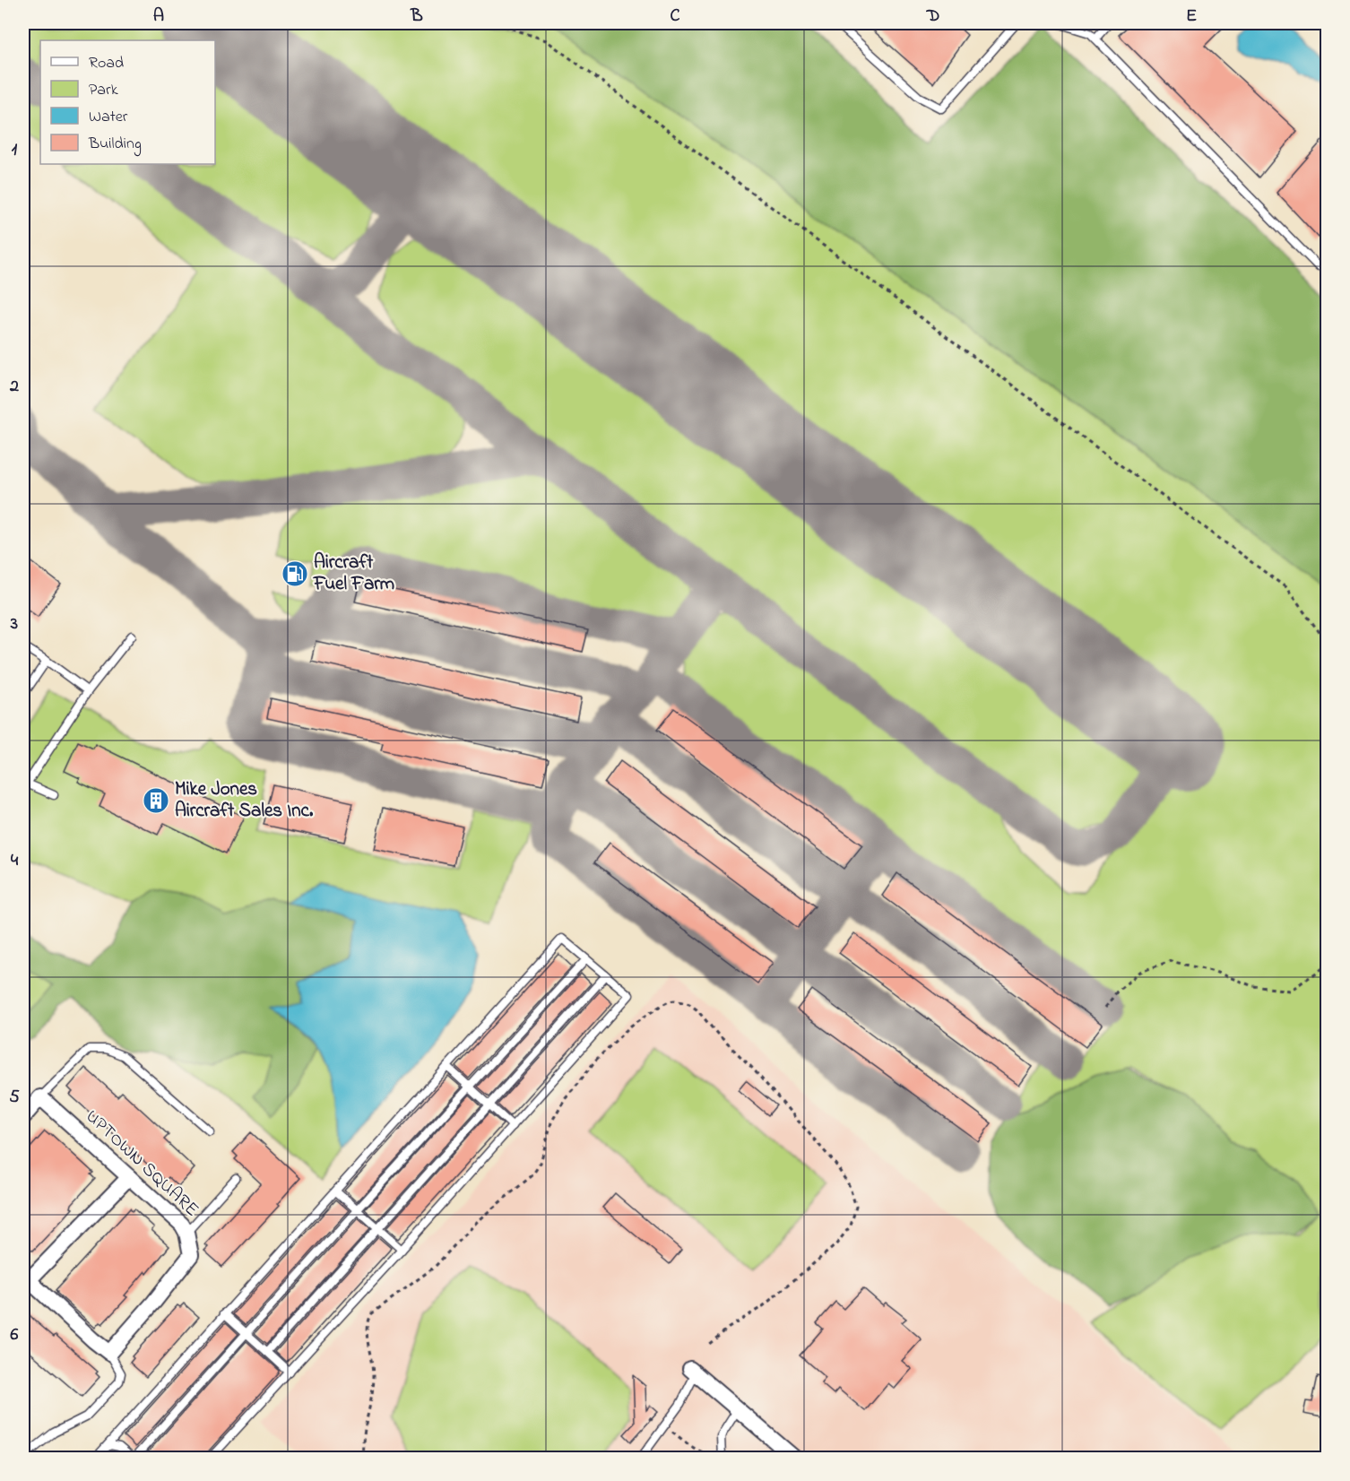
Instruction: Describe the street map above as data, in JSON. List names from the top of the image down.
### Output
{
  "streets": {
    "street": ["UPTOWN SQUARE"]
  },
  "places": {
    "fuel station": ["Aircraft Fuel Farm"],
    "building": ["Mike Jones Aircraft Sales Inc."]
  },
  "legend": [
    "Road",
    "Park",
    "Water",
    "Building"
  ],
  "grid": {
    "columns": [
      "A",
      "B",
      "C",
      "D",
      "E"
    ],
    "rows": [
      "1",
      "2",
      "3",
      "4",
      "5",
      "6"
    ]
  }
}
